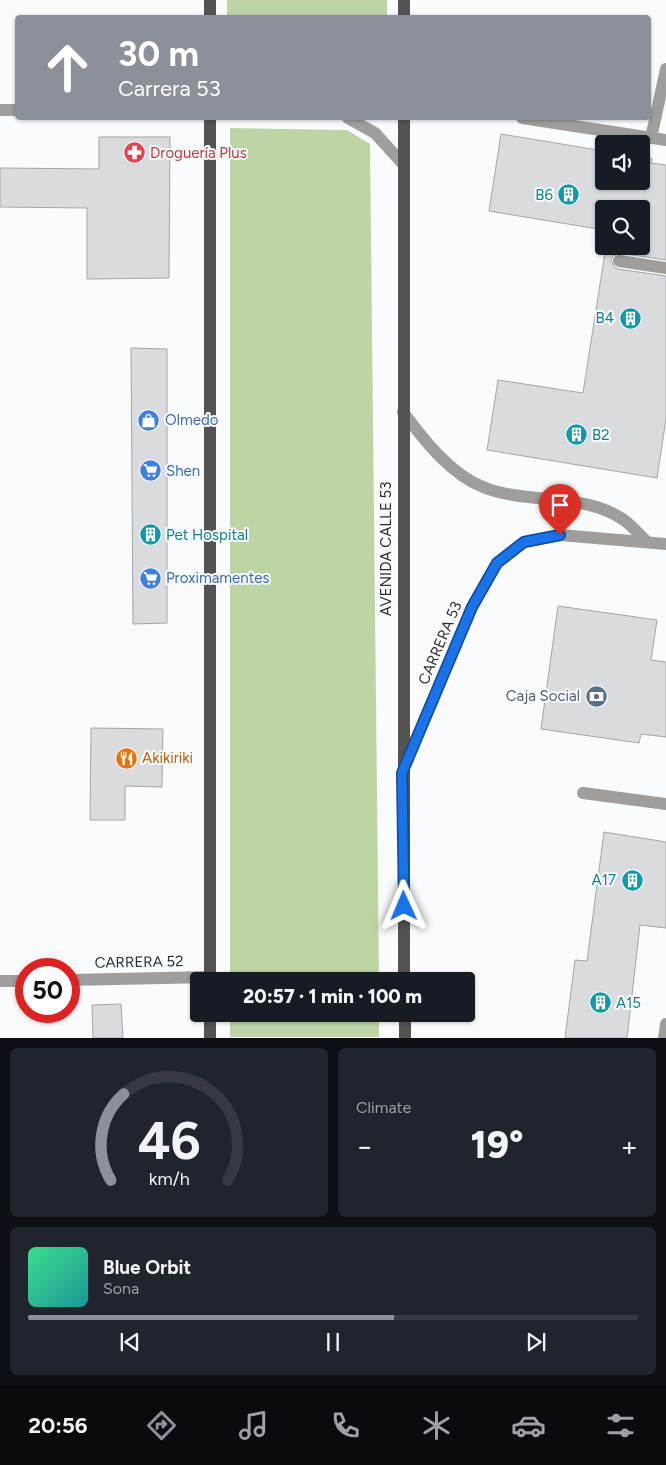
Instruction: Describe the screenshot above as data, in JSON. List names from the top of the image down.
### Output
{
  "streets": {
    "main road": ["AVENIDA CALLE 53"],
    "street": ["CARRERA 53", "CARRERA 52"]
  },
  "crossings": [
    ["AVENIDA CALLE 53", "CARRERA 53"]
  ],
  "places": {
    "pharmacy": ["Droguería Plus"],
    "building": [
      "B6",
      "B4",
      "B2",
      "Pet Hospital",
      "A17",
      "A15"
    ],
    "shop": ["Olmedo"],
    "supermarket": ["Shen", "Proximamentes"],
    "bank": ["Caja Social"],
    "restaurant": ["Akikiriki"]
  },
  "page": {
    "turn": ["30 m", "Carrera 53"],
    "limit": "50",
    "trip": "20:57 · 1 min · 100 m",
    "tile": "Climate",
    "heat": ["−", "19°", "+"],
    "song": ["Blue Orbit", "Sona"],
    "tabs": "20:56",
    "gauge": ["46", "km/h"]
  }
}
